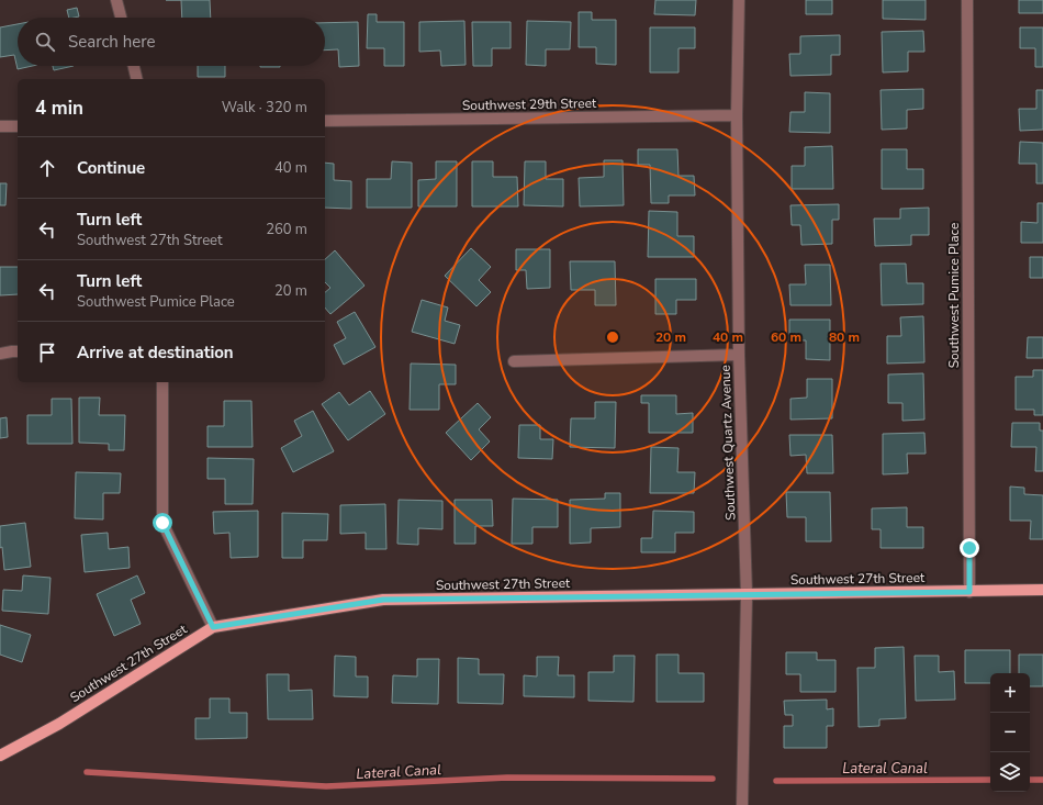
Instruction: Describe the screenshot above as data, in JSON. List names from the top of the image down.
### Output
{
  "streets": {
    "main road": ["Southwest 27th Street"],
    "street": ["Southwest 29th Street", "Southwest Pumice Place", "Southwest Quartz Avenue"]
  },
  "crossings": [
    ["Southwest 29th Street", "Southwest Quartz Avenue"],
    ["Southwest Pumice Place", "Southwest 27th Street"],
    ["Southwest Quartz Avenue", "Southwest 27th Street"]
  ],
  "water": ["Lateral Canal"],
  "page": {
    "search": "Search here",
    "heading": ["4 min", "Walk · 320 m"],
    "list": [
      ["Continue", "40 m"],
      ["Turn left", "Southwest 27th Street", "260 m"],
      ["Turn left", "Southwest Pumice Place", "20 m"],
      "Arrive at destination"
    ],
    "map_buttons": ["+", "−"]
  },
  "rings": [
    "20 m",
    "40 m",
    "60 m",
    "80 m"
  ]
}
